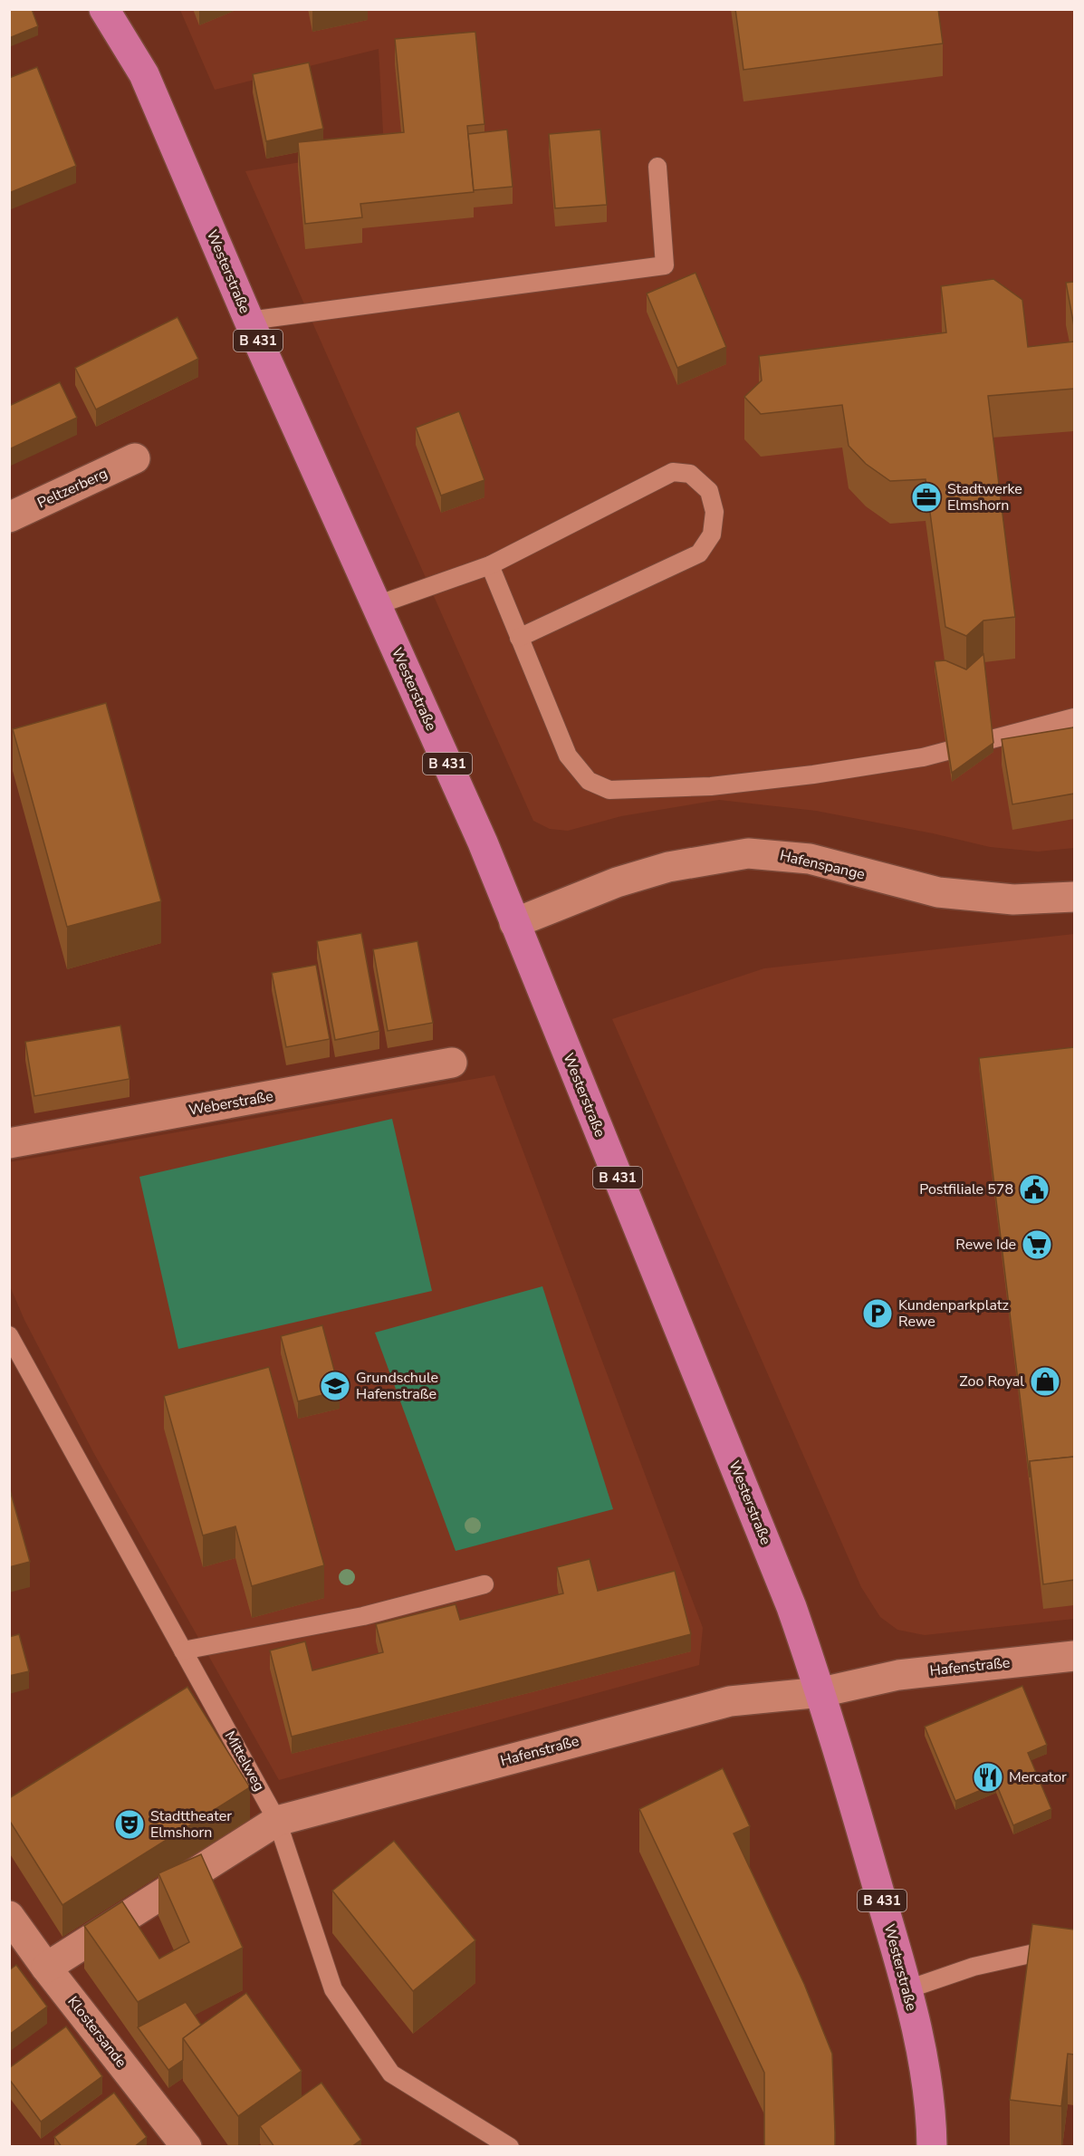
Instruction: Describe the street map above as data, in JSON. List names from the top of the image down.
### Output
{
  "streets": {
    "main road": ["Westerstraße", "B 431"],
    "street": [
      "Peltzerberg",
      "Hafenspange",
      "Weberstraße",
      "Hafenstraße",
      "Klostersande"
    ],
    "lane": ["Mittelweg"]
  },
  "crossings": [
    ["Westerstraße", "Hafenspange"],
    ["Westerstraße", "Hafenstraße"],
    ["Hafenstraße", "Mittelweg"],
    ["Hafenstraße", "Klostersande"]
  ],
  "places": {
    "office": ["Stadtwerke Elmshorn"],
    "public building": ["Postfiliale 578"],
    "supermarket": ["Rewe Ide"],
    "parking": ["Kundenparkplatz Rewe"],
    "shop": ["Zoo Royal"],
    "school or university": ["Grundschule Hafenstraße"],
    "restaurant": ["Mercator"],
    "theatre": ["Stadttheater Elmshorn"]
  }
}
